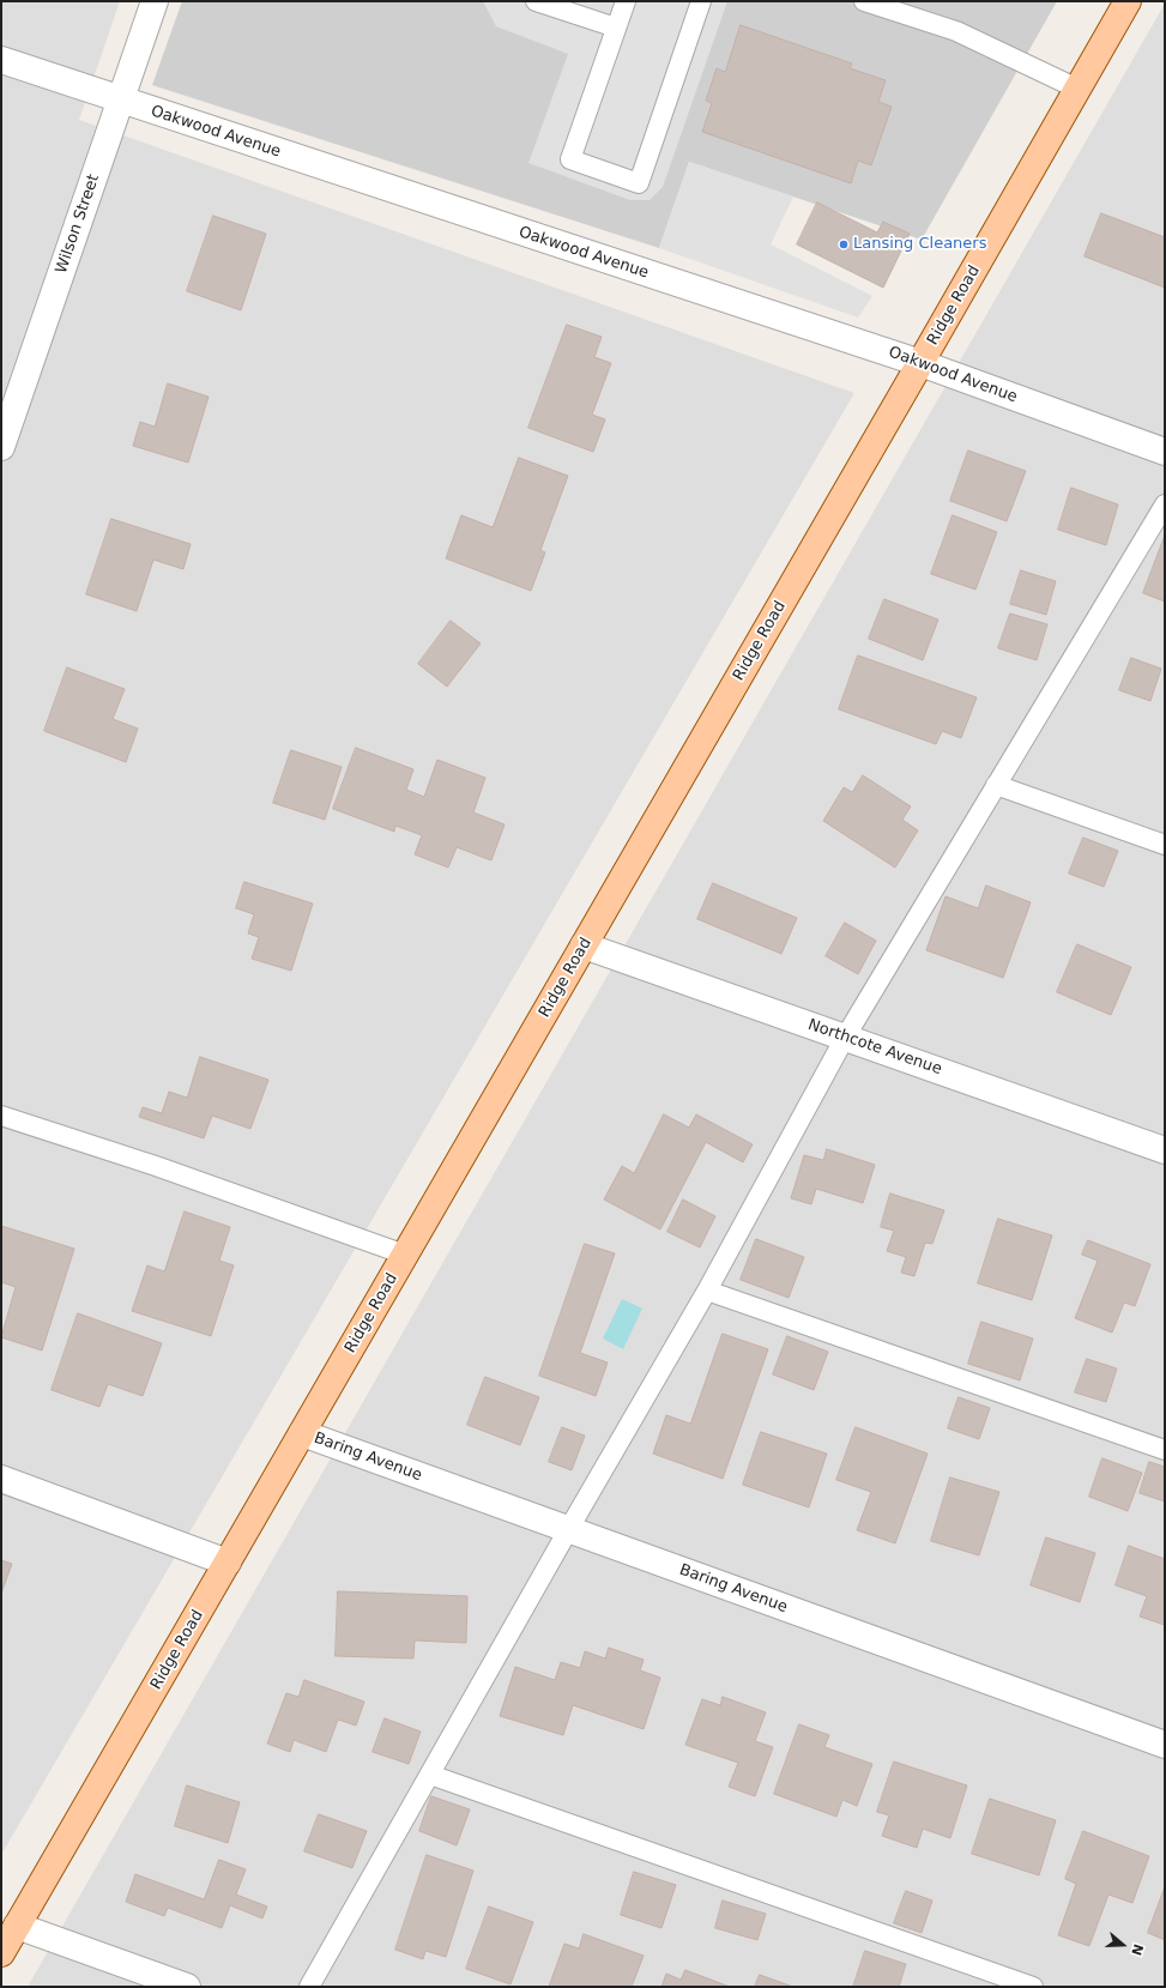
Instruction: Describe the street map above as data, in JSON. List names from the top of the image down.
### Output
{
  "streets": {
    "main road": ["Ridge Road"],
    "street": [
      "Oakwood Avenue",
      "Wilson Street",
      "Northcote Avenue",
      "Baring Avenue"
    ]
  },
  "crossings": [
    ["Oakwood Avenue", "Wilson Street"],
    ["Oakwood Avenue", "Ridge Road"],
    ["Ridge Road", "Northcote Avenue"],
    ["Ridge Road", "Baring Avenue"]
  ],
  "places": ["Lansing Cleaners"],
  "north": "right"
}
